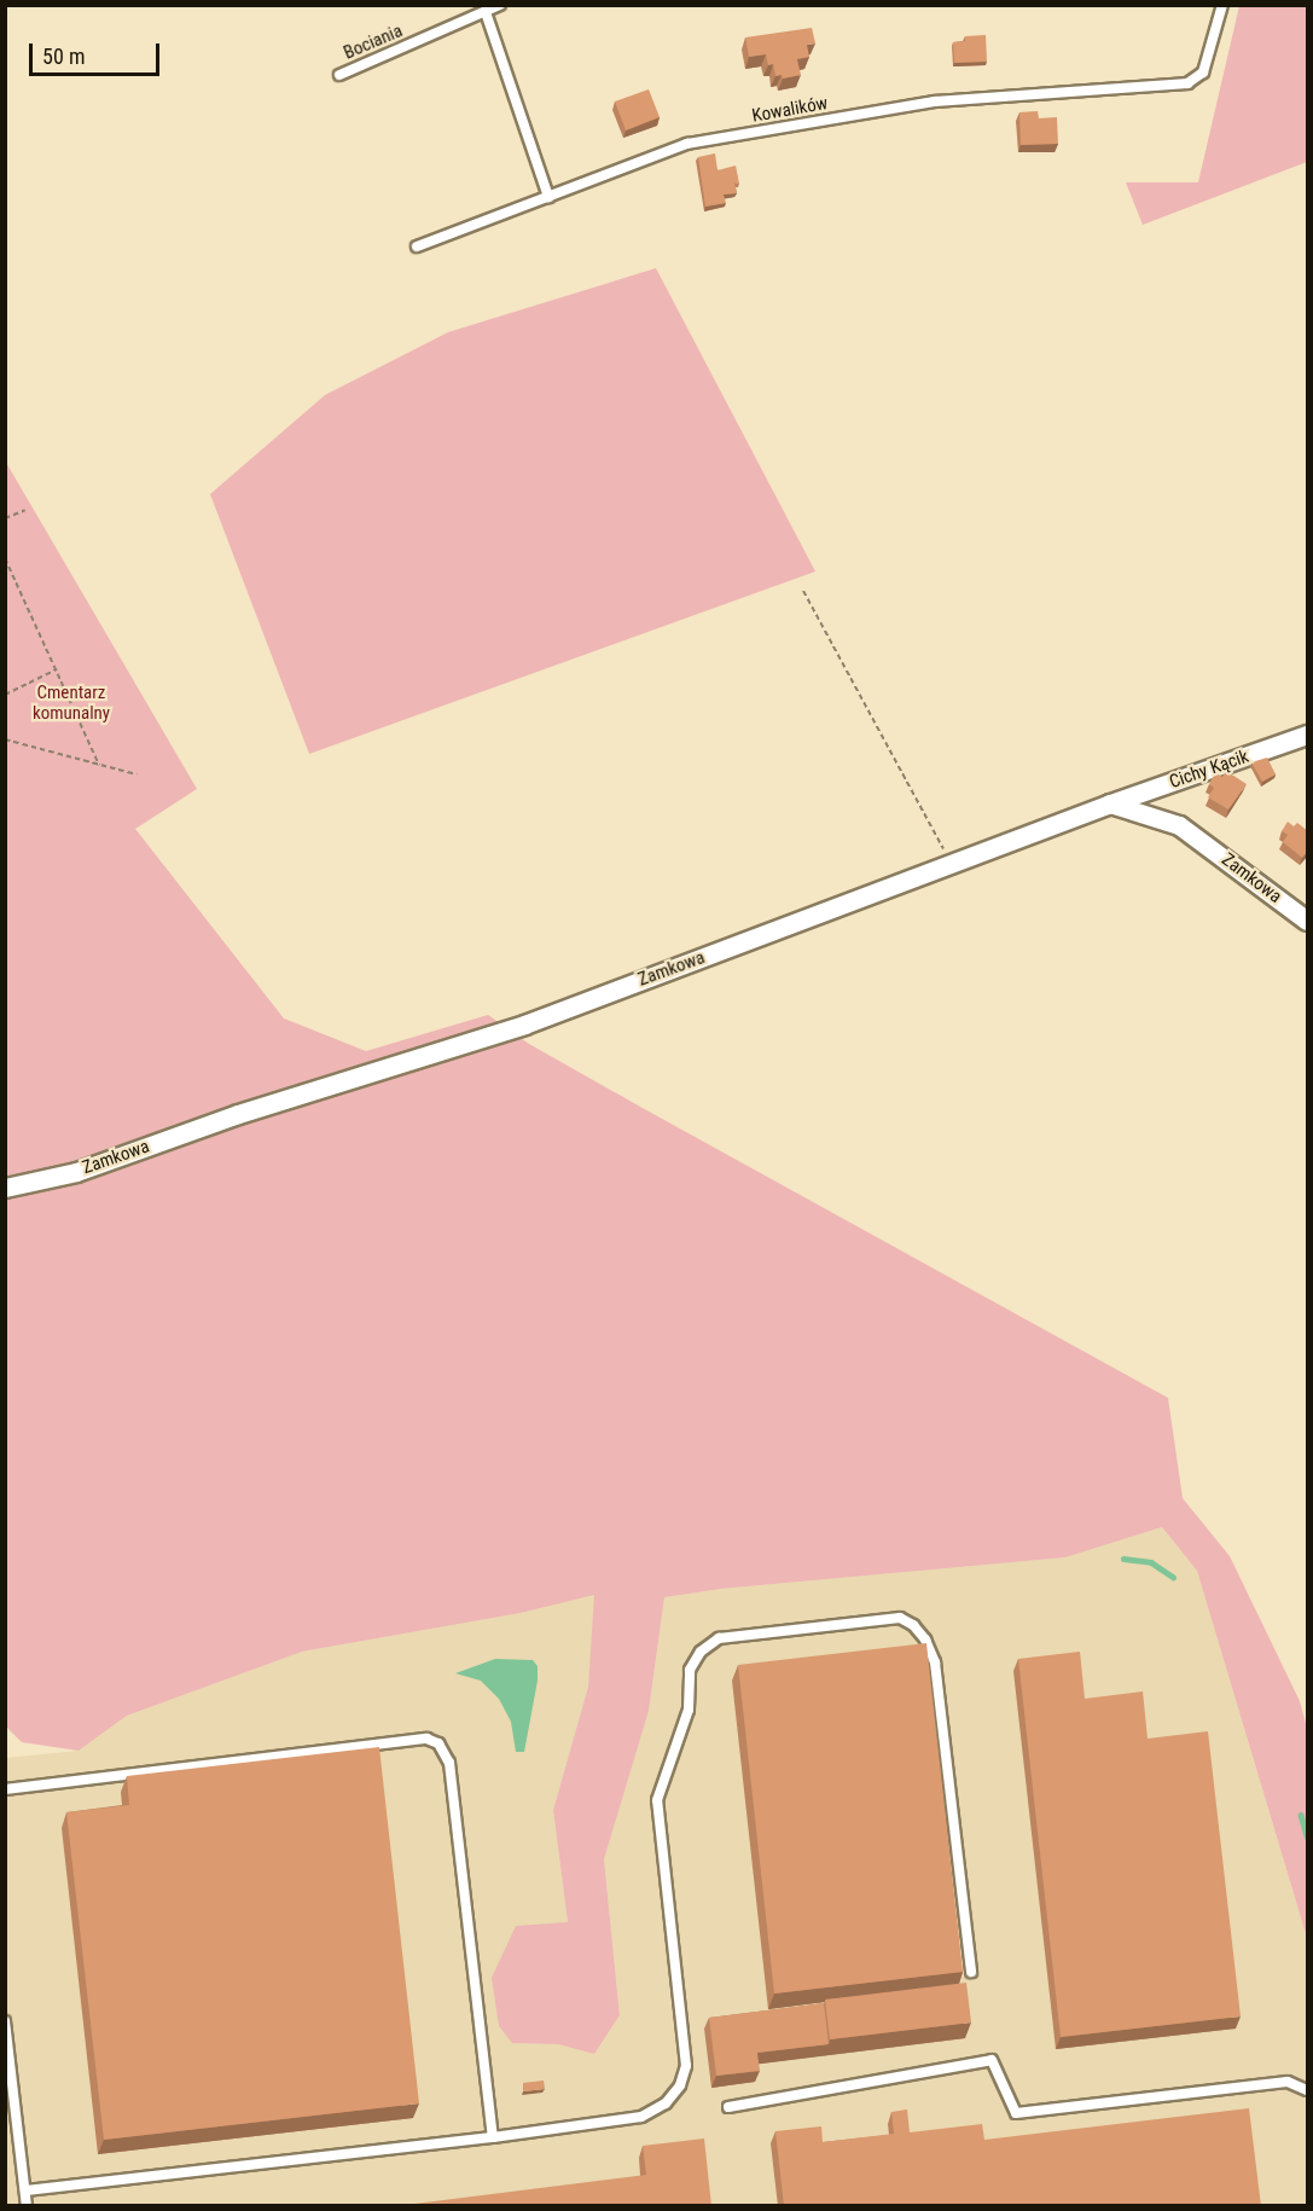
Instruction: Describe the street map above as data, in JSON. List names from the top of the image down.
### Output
{
  "streets": {
    "street": ["Cichy Kącik", "Zamkowa"],
    "lane": ["Bociania", "Kowalików"]
  },
  "crossings": [
    ["Cichy Kącik", "Zamkowa"]
  ],
  "parks": ["Cmentarz komunalny"],
  "scale_bar": "50 m"
}
